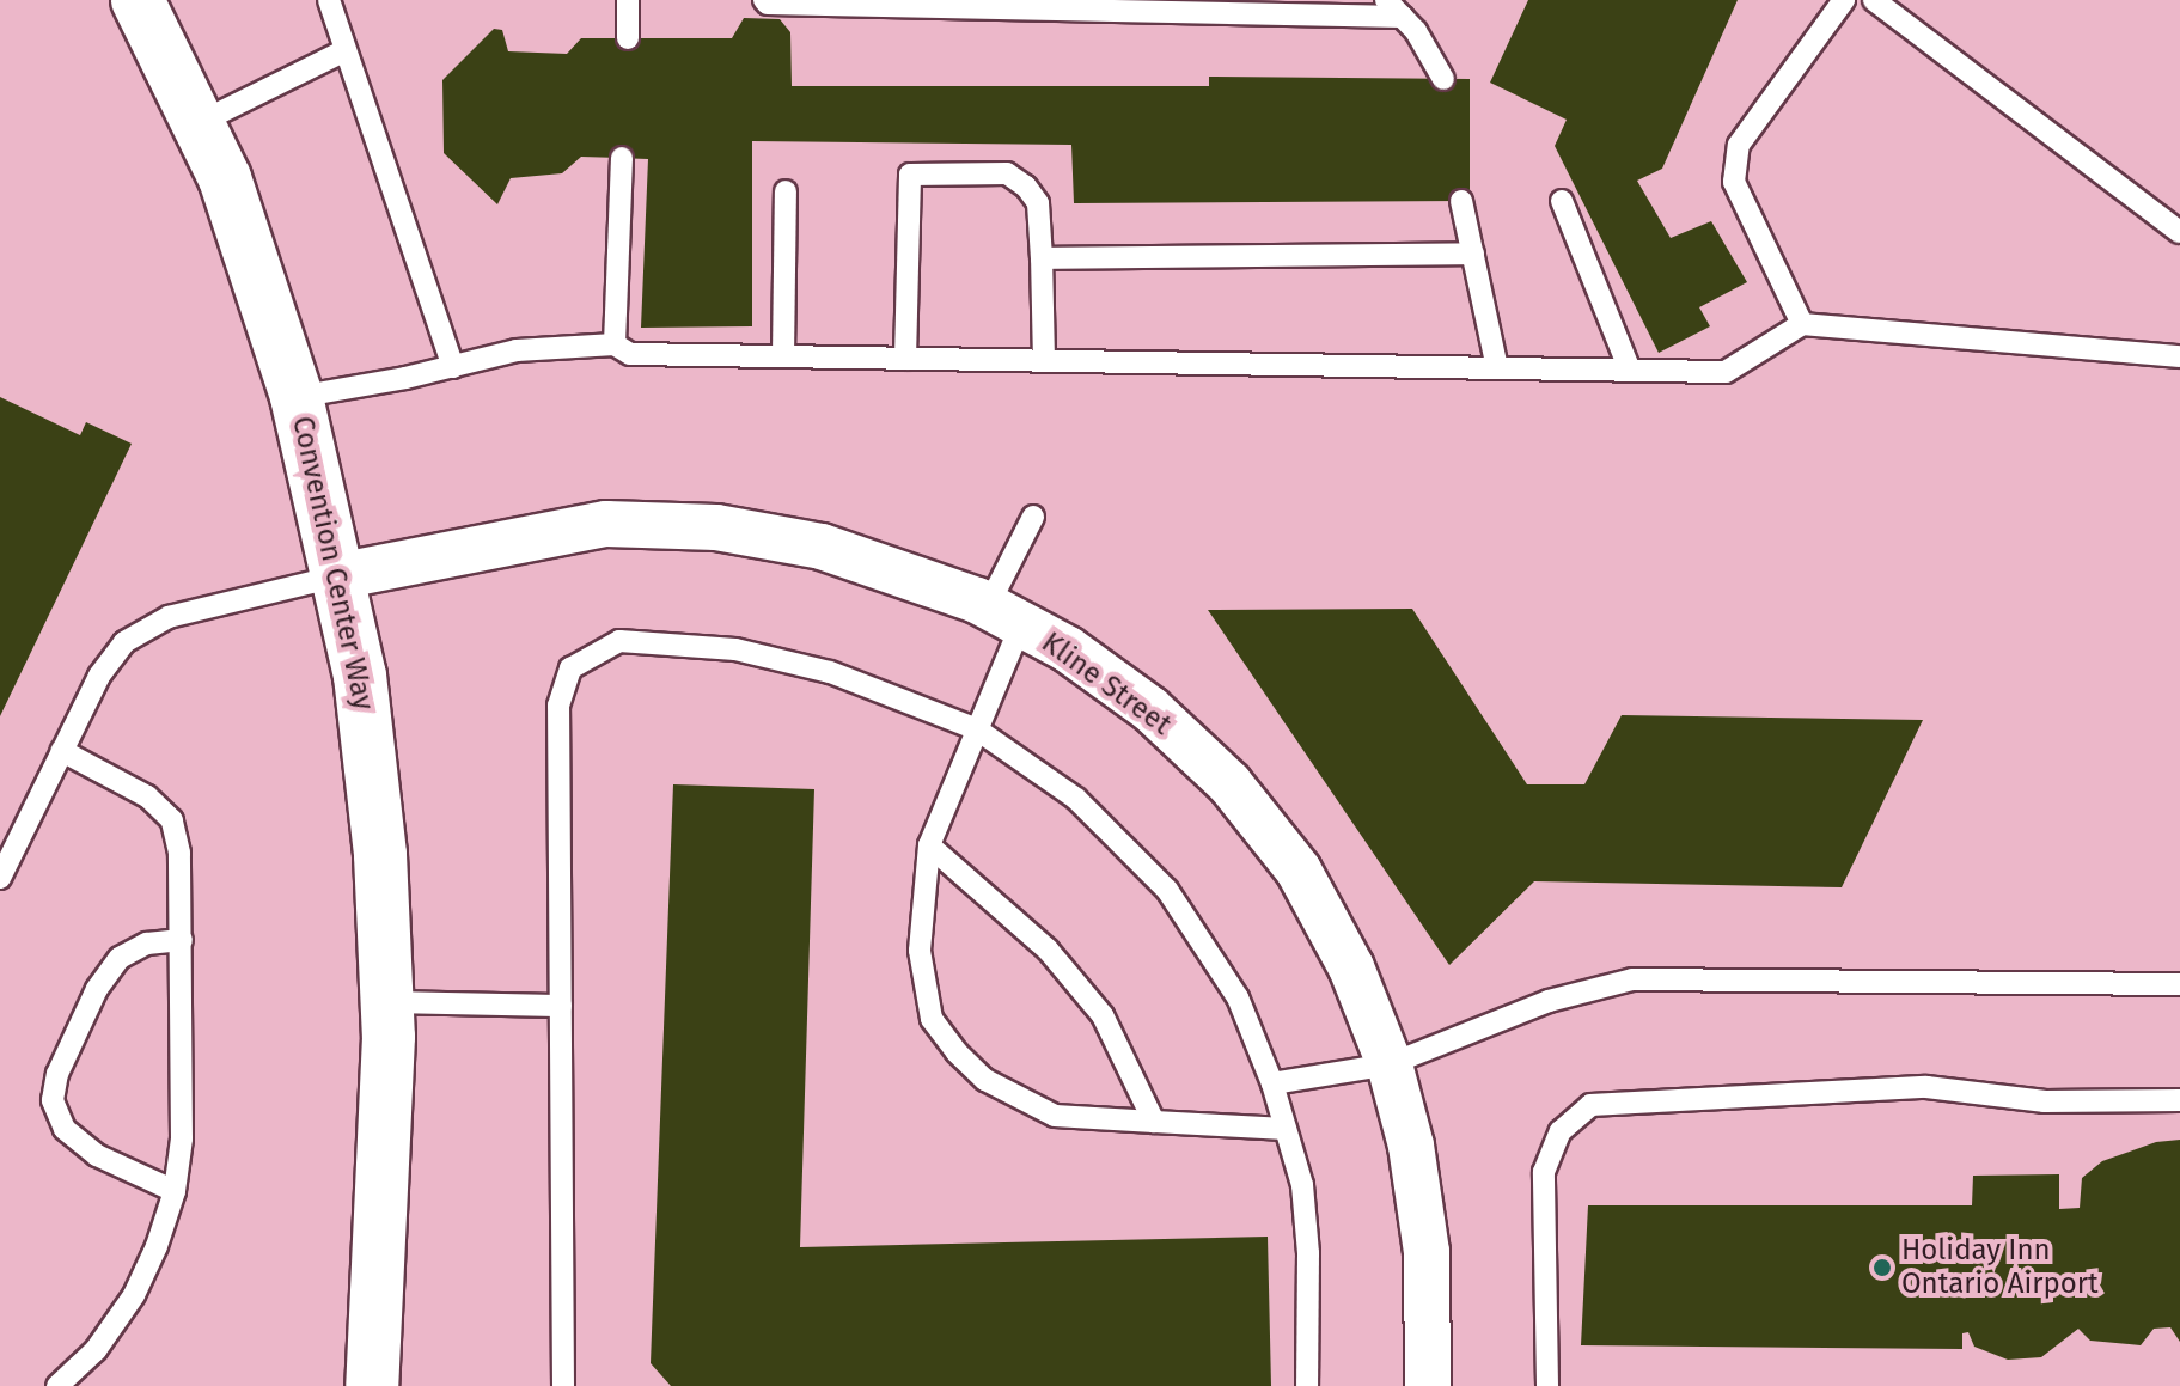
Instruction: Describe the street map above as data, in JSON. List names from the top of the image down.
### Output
{
  "streets": {
    "street": ["Convention Center Way", "Kline Street"]
  },
  "crossings": [
    ["Convention Center Way", "Kline Street"]
  ],
  "places": ["Holiday Inn Ontario Airport"]
}
